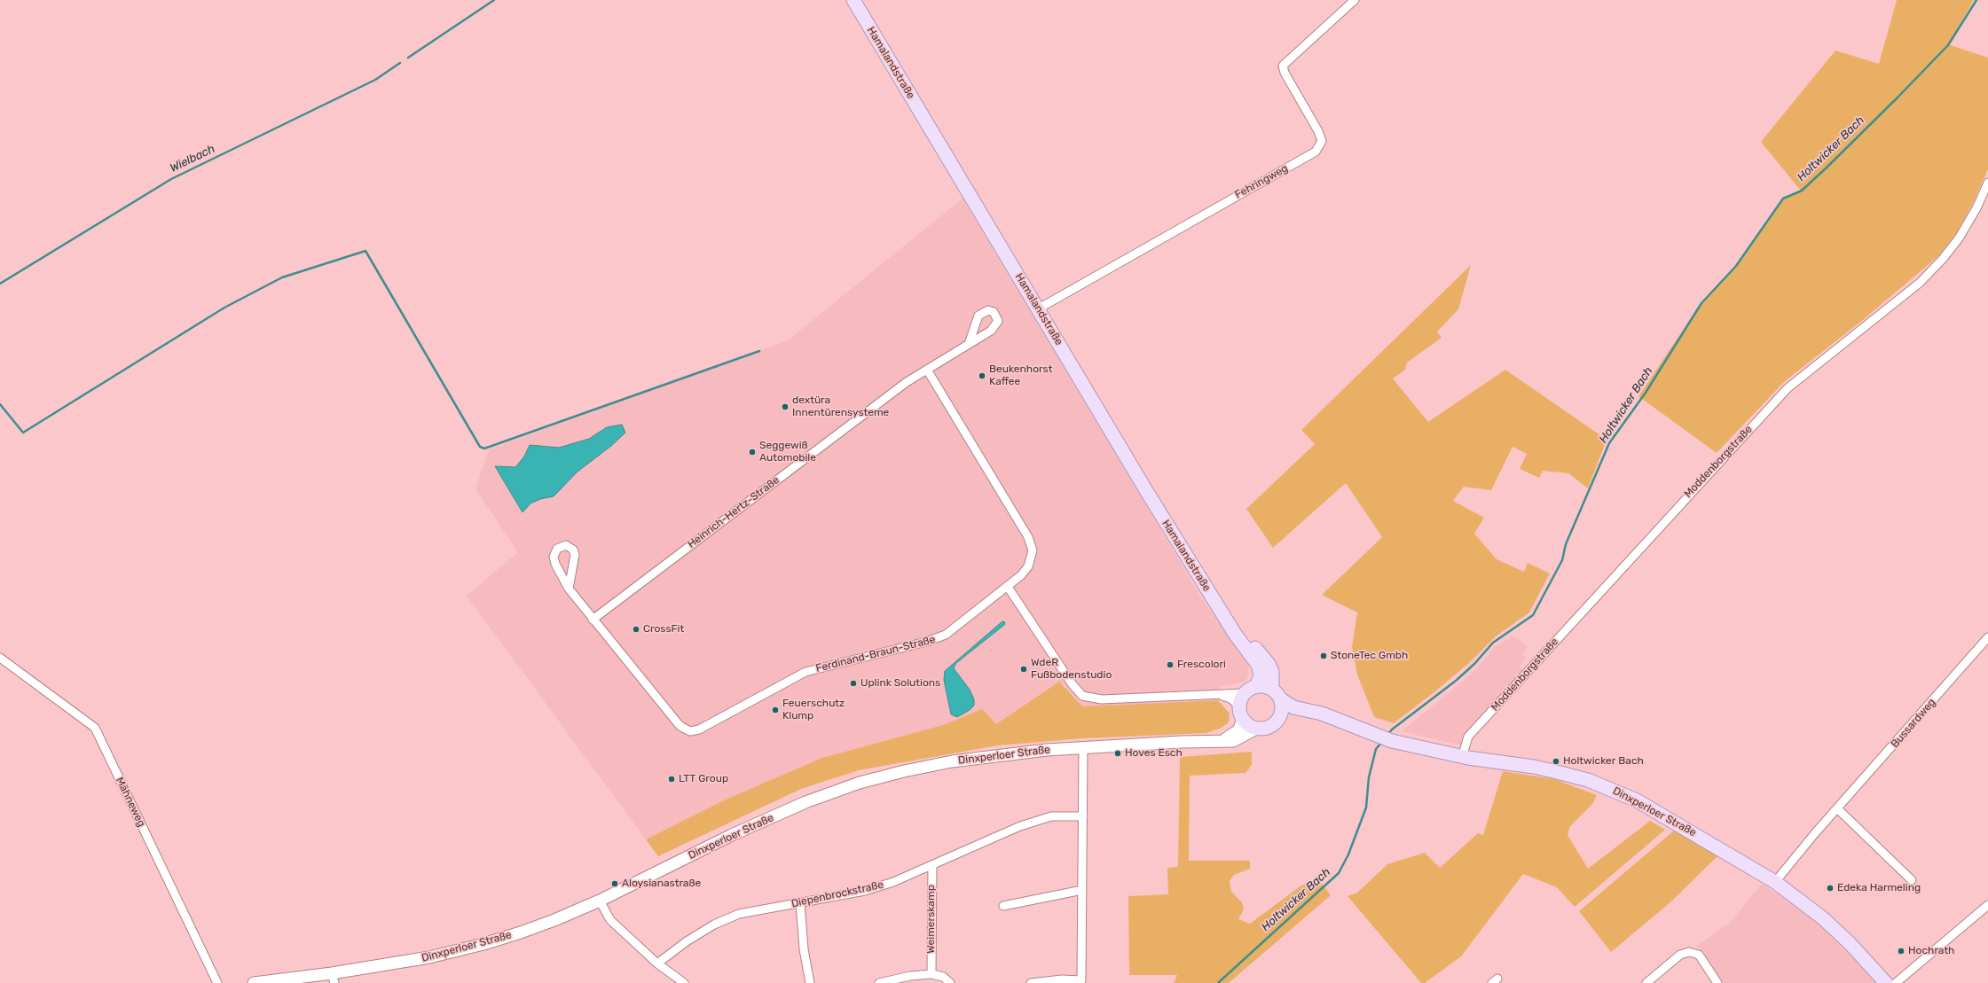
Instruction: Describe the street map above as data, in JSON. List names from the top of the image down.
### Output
{
  "streets": {
    "main road": ["Hamalandstraße", "Dinxperloer Straße"],
    "street": [
      "Fehringweg",
      "Moddenborgstraße",
      "Heinrich-Hertz-Straße",
      "Ferdinand-Braun-Straße",
      "Bussardweg",
      "Mähneweg",
      "Diepenbrockstraße",
      "Weimerskamp"
    ]
  },
  "crossings": [
    ["Hamalandstraße", "Fehringweg"],
    ["Hamalandstraße", "Dinxperloer Straße"],
    ["Moddenborgstraße", "Dinxperloer Straße"],
    ["Heinrich-Hertz-Straße", "Ferdinand-Braun-Straße"],
    ["Bussardweg", "Dinxperloer Straße"],
    ["Diepenbrockstraße", "Weimerskamp"]
  ],
  "water": ["Holtwicker Bach", "Wielbach"],
  "places": [
    "Beukenhorst Kaffee",
    "dextüra Innentürensysteme",
    "Seggewiß Automobile",
    "CrossFit",
    "StoneTec Gmbh",
    "Frescolori",
    "WdeR Fußbodenstudio",
    "Uplink Solutions",
    "Feuerschutz Klump",
    "Hoves Esch",
    "Holtwicker Bach",
    "LTT Group",
    "Aloysianastraße",
    "Edeka Harmeling",
    "Hochrath"
  ]
}
